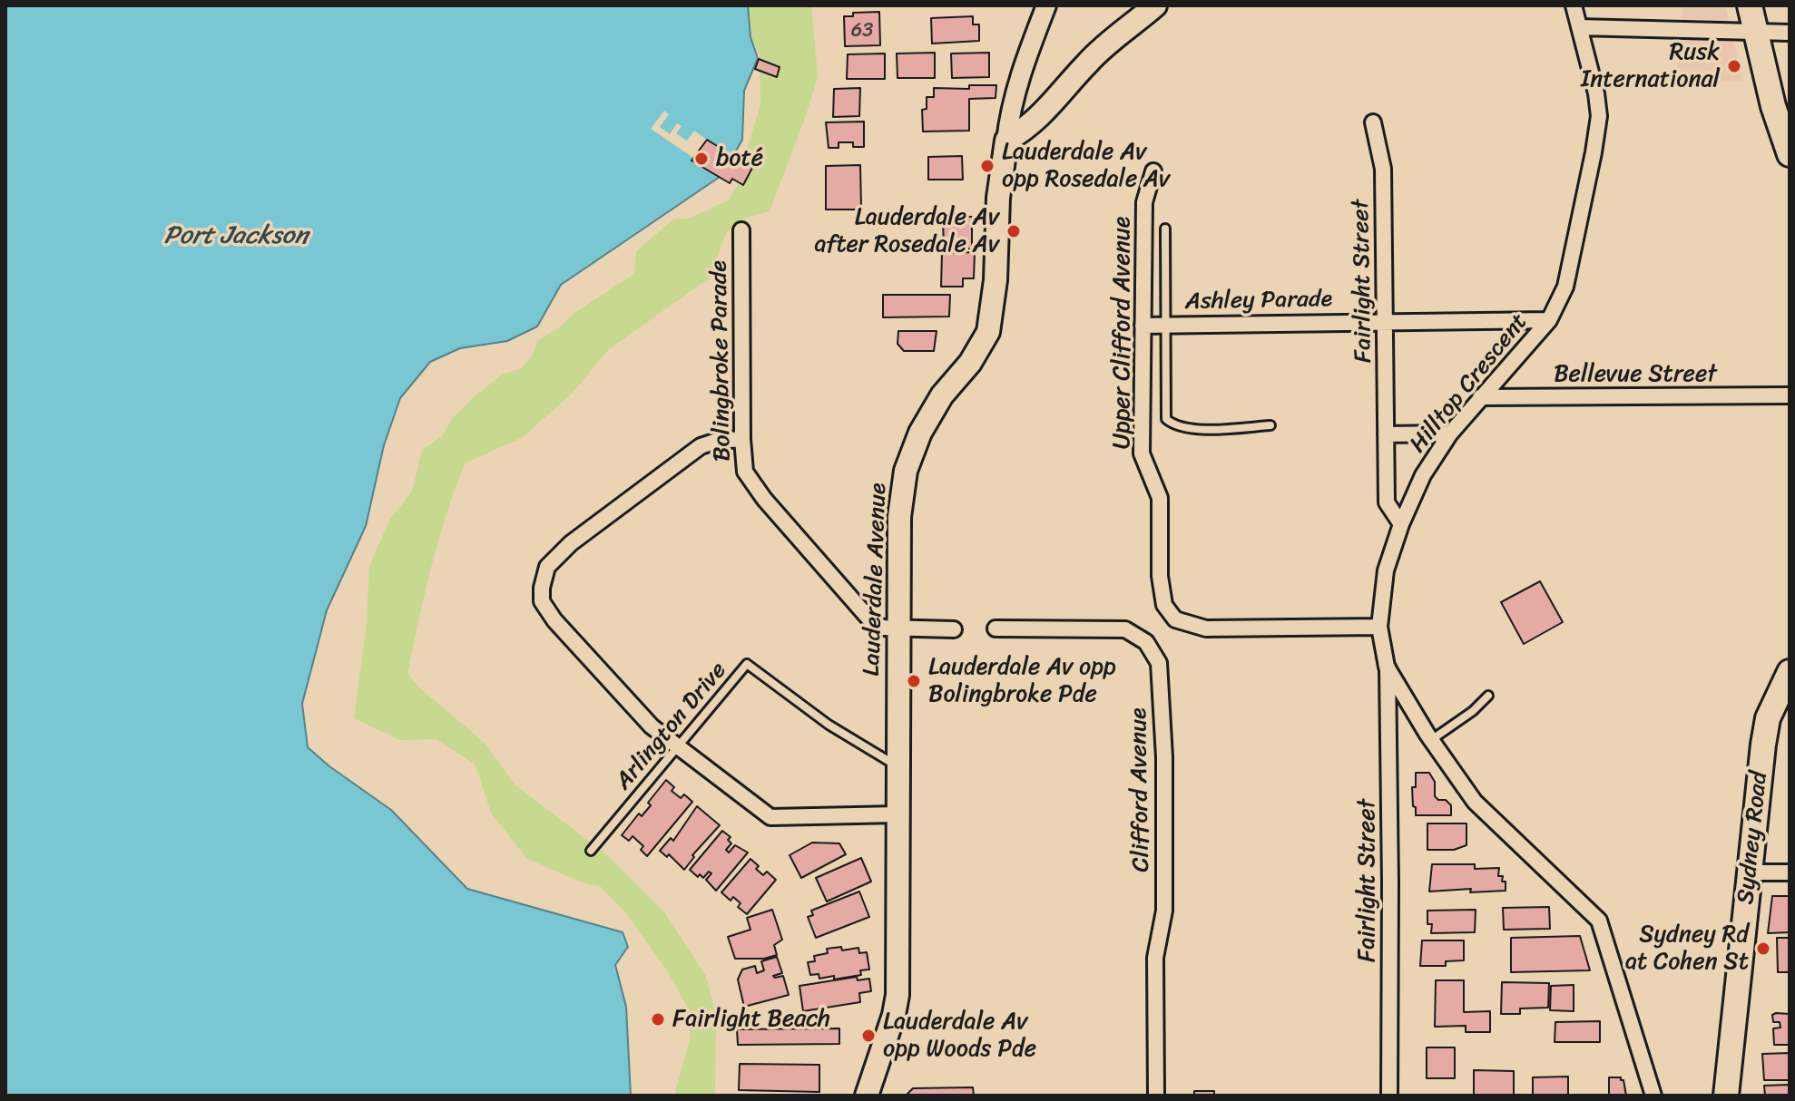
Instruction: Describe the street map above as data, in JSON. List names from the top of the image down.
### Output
{
  "streets": {
    "main road": ["Lauderdale Avenue", "Sydney Road"],
    "street": [
      "Fairlight Street",
      "Ashley Parade",
      "Upper Clifford Avenue",
      "Bolingbroke Parade",
      "Bellevue Street",
      "Hilltop Crescent",
      "Clifford Avenue"
    ],
    "lane": ["Arlington Drive"]
  },
  "crossings": [
    ["Fairlight Street", "Ashley Parade"],
    ["Fairlight Street", "Hilltop Crescent"],
    ["Ashley Parade", "Upper Clifford Avenue"],
    ["Ashley Parade", "Hilltop Crescent"],
    ["Upper Clifford Avenue", "Hilltop Crescent"],
    ["Bolingbroke Parade", "Lauderdale Avenue"],
    ["Bellevue Street", "Hilltop Crescent"],
    ["Lauderdale Avenue", "Arlington Drive"]
  ],
  "water": ["Port Jackson"],
  "places": [
    "Rusk International",
    "boté",
    "Lauderdale Av opp Rosedale Av",
    "Lauderdale Av after Rosedale Av",
    "Lauderdale Av opp Bolingbroke Pde",
    "Sydney Rd at Cohen St",
    "Fairlight Beach",
    "Lauderdale Av opp Woods Pde"
  ],
  "house_numbers": ["63"]
}
